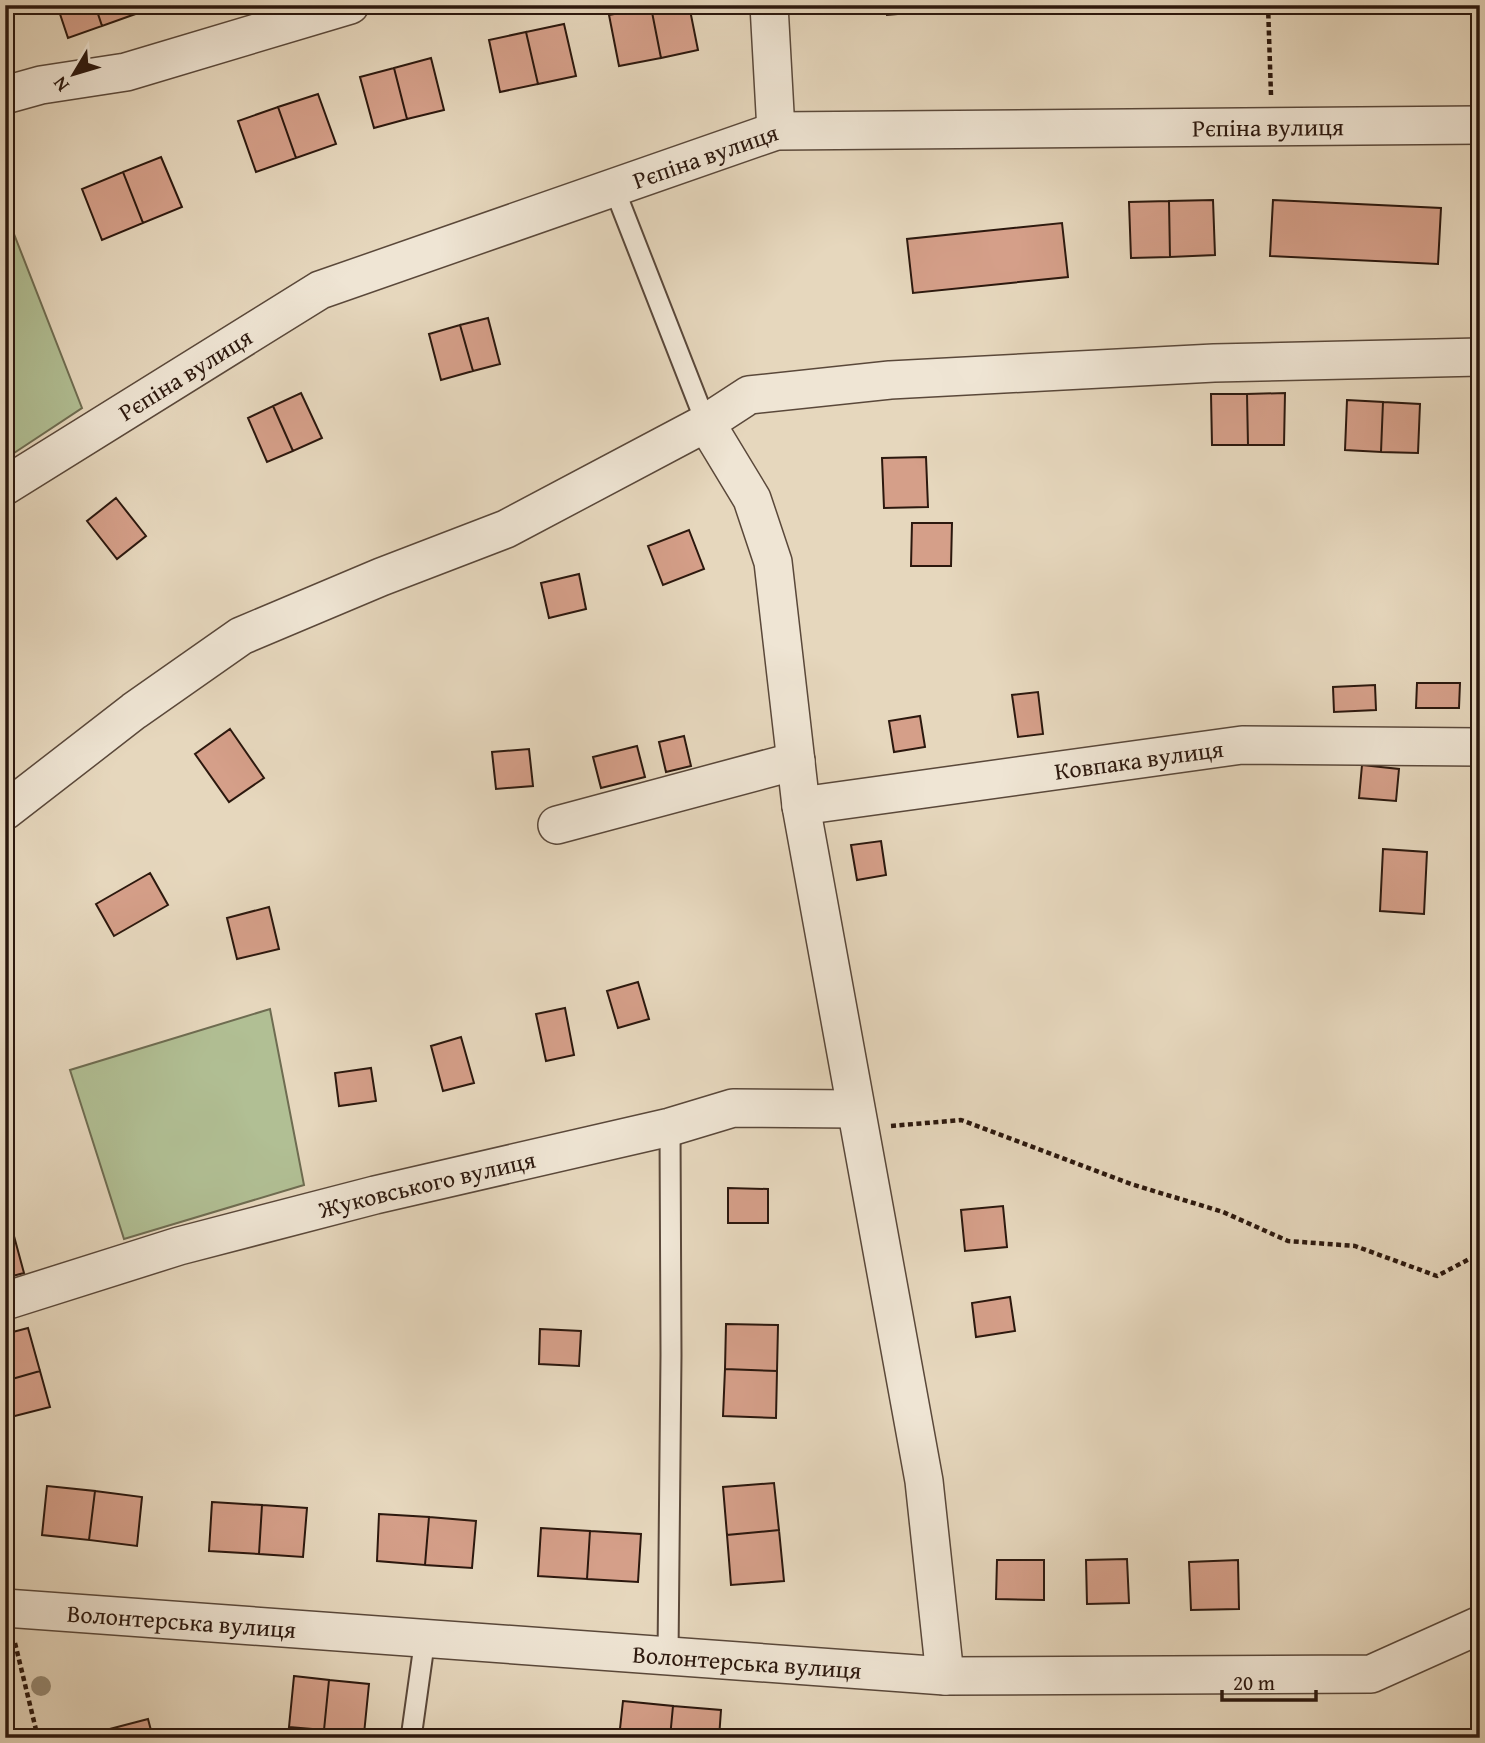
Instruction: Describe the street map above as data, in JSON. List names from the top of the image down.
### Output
{
  "streets": {
    "street": [
      "Рєпіна вулиця",
      "Ковпака вулиця",
      "Жуковського вулиця",
      "Волонтерська вулиця"
    ]
  },
  "scale_bar": "20 m",
  "north": "bottom left"
}
